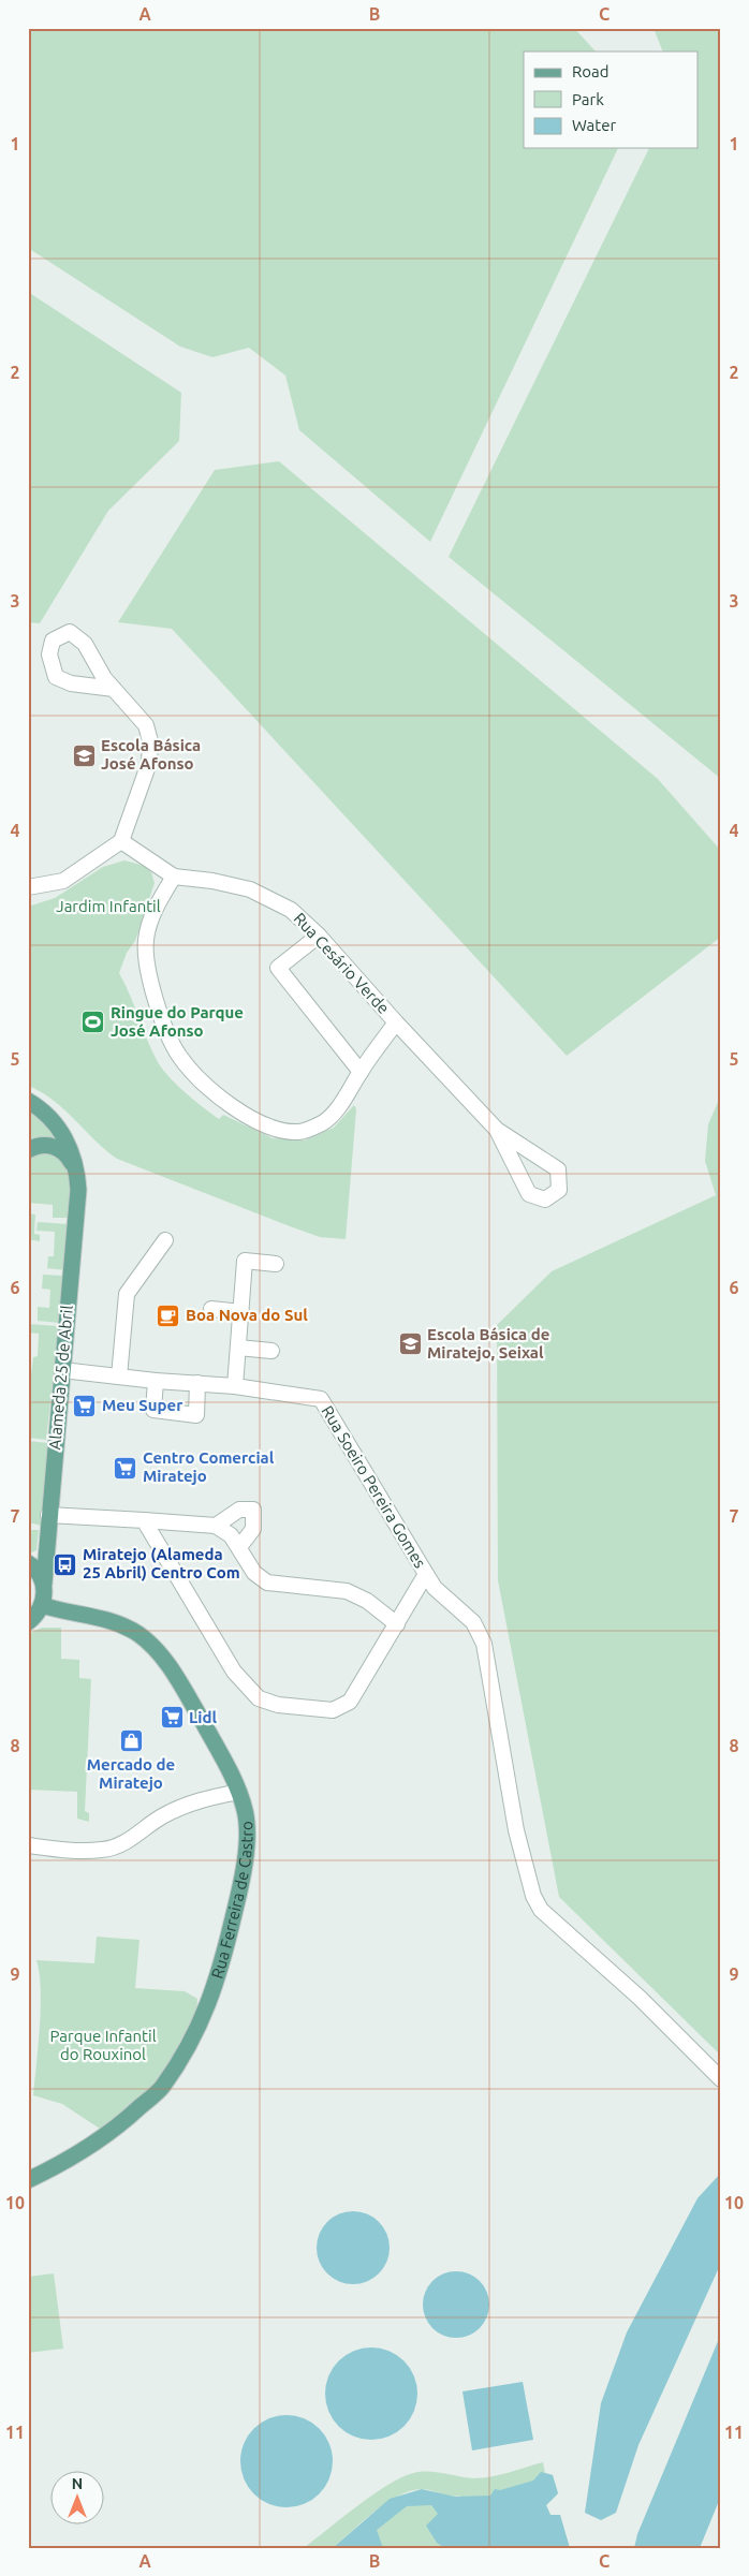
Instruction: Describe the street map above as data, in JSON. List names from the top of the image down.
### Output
{
  "streets": {
    "main road": ["Alameda 25 de Abril", "Rua Ferreira de Castro"],
    "street": ["Rua Cesário Verde", "Rua Soeiro Pereira Gomes"]
  },
  "crossings": [
    ["Alameda 25 de Abril", "Rua Soeiro Pereira Gomes"],
    ["Alameda 25 de Abril", "Rua Ferreira de Castro"]
  ],
  "parks": ["Jardim Infantil", "Parque Infantil do Rouxinol"],
  "places": {
    "school or university": ["Escola Básica José Afonso", "Escola Básica de Miratejo, Seixal"],
    "sports": ["Ringue do Parque José Afonso"],
    "cafe": ["Boa Nova do Sul"],
    "supermarket": ["Meu Super", "Centro Comercial Miratejo", "Lidl"],
    "bus stop": ["Miratejo (Alameda 25 Abril) Centro Com"],
    "shop": ["Mercado de Miratejo"]
  },
  "legend": ["Road", "Park", "Water"],
  "north": "top",
  "grid": {
    "columns": ["A", "B", "C"],
    "rows": [
      "1",
      "2",
      "3",
      "4",
      "5",
      "6",
      "7",
      "8",
      "9",
      "10",
      "11"
    ]
  }
}
